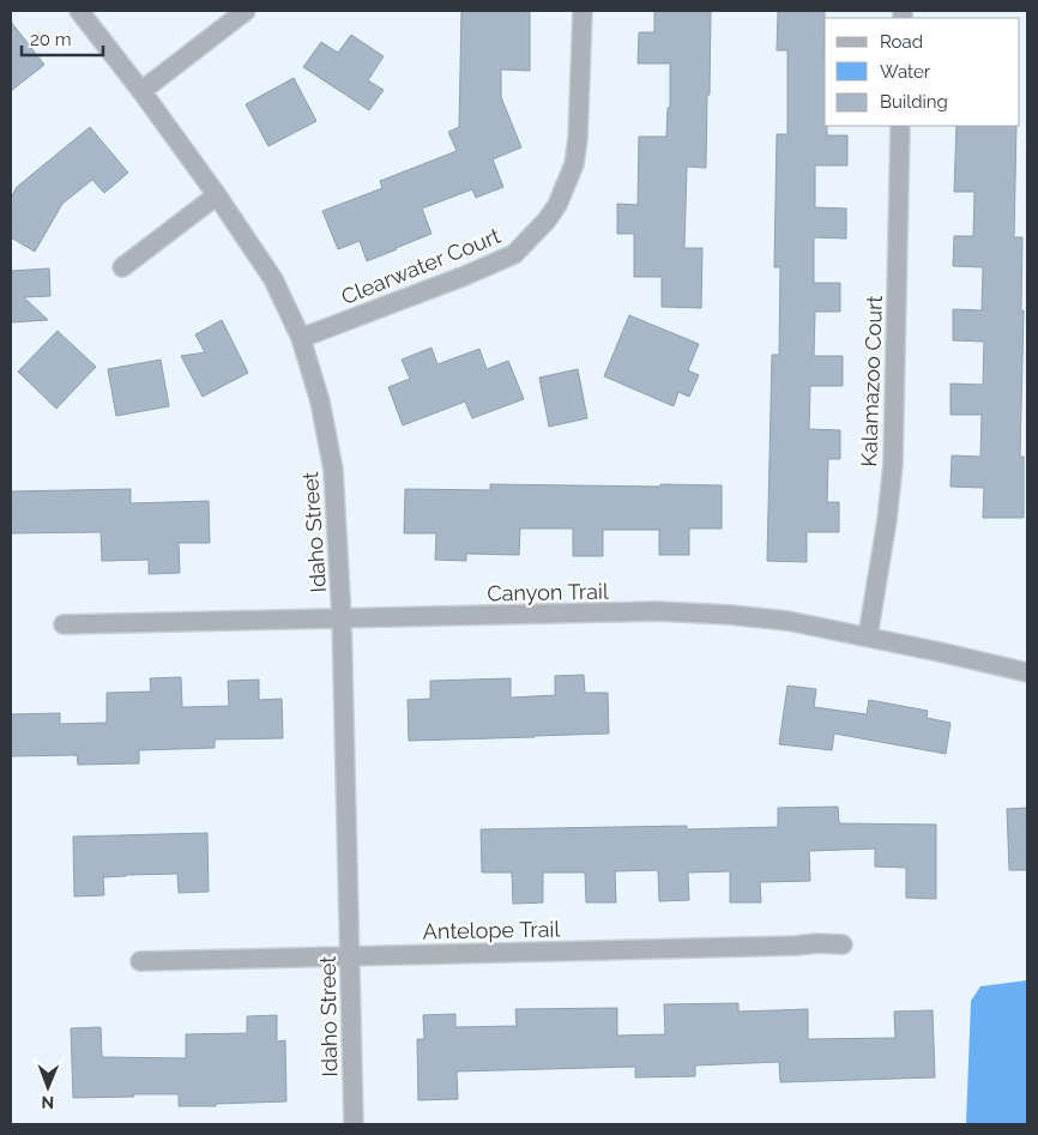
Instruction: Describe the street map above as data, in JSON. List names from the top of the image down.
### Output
{
  "streets": {
    "street": [
      "Clearwater Court",
      "Kalamazoo Court",
      "Idaho Street",
      "Canyon Trail",
      "Antelope Trail"
    ]
  },
  "crossings": [
    ["Clearwater Court", "Idaho Street"],
    ["Kalamazoo Court", "Canyon Trail"],
    ["Idaho Street", "Canyon Trail"],
    ["Idaho Street", "Antelope Trail"]
  ],
  "legend": ["Road", "Water", "Building"],
  "scale_bar": "20 m",
  "north": "bottom"
}
